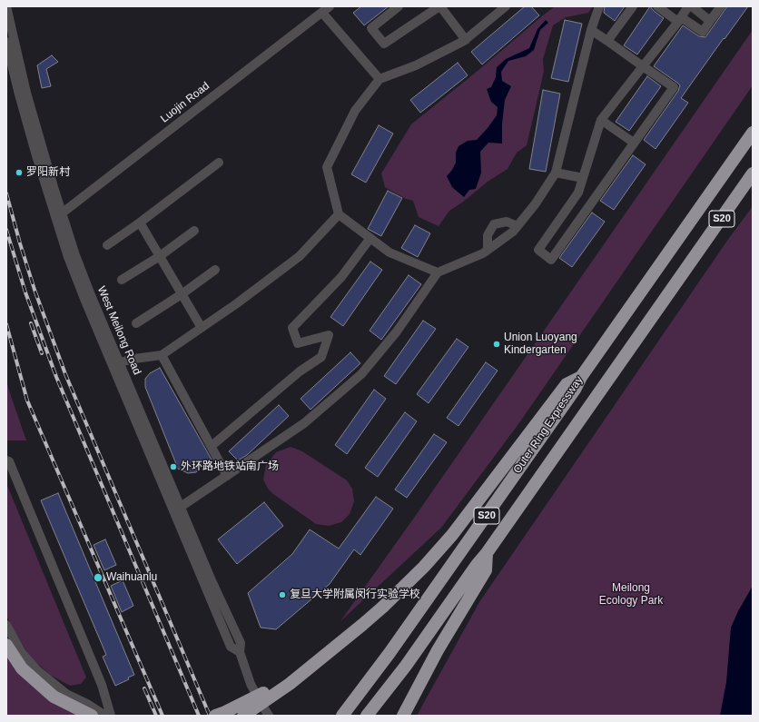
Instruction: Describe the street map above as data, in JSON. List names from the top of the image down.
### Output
{
  "streets": {
    "highway": ["S20", "Outer Ring Expressway"],
    "street": ["Luojin Road", "West Meilong Road"]
  },
  "crossings": [
    ["Luojin Road", "West Meilong Road"]
  ],
  "parks": ["Meilong Ecology Park"],
  "places": [
    "罗阳新村",
    "Union Luoyang Kindergarten",
    "外环路地铁站南广场",
    "Waihuanlu",
    "复旦大学附属闵行实验学校"
  ]
}
